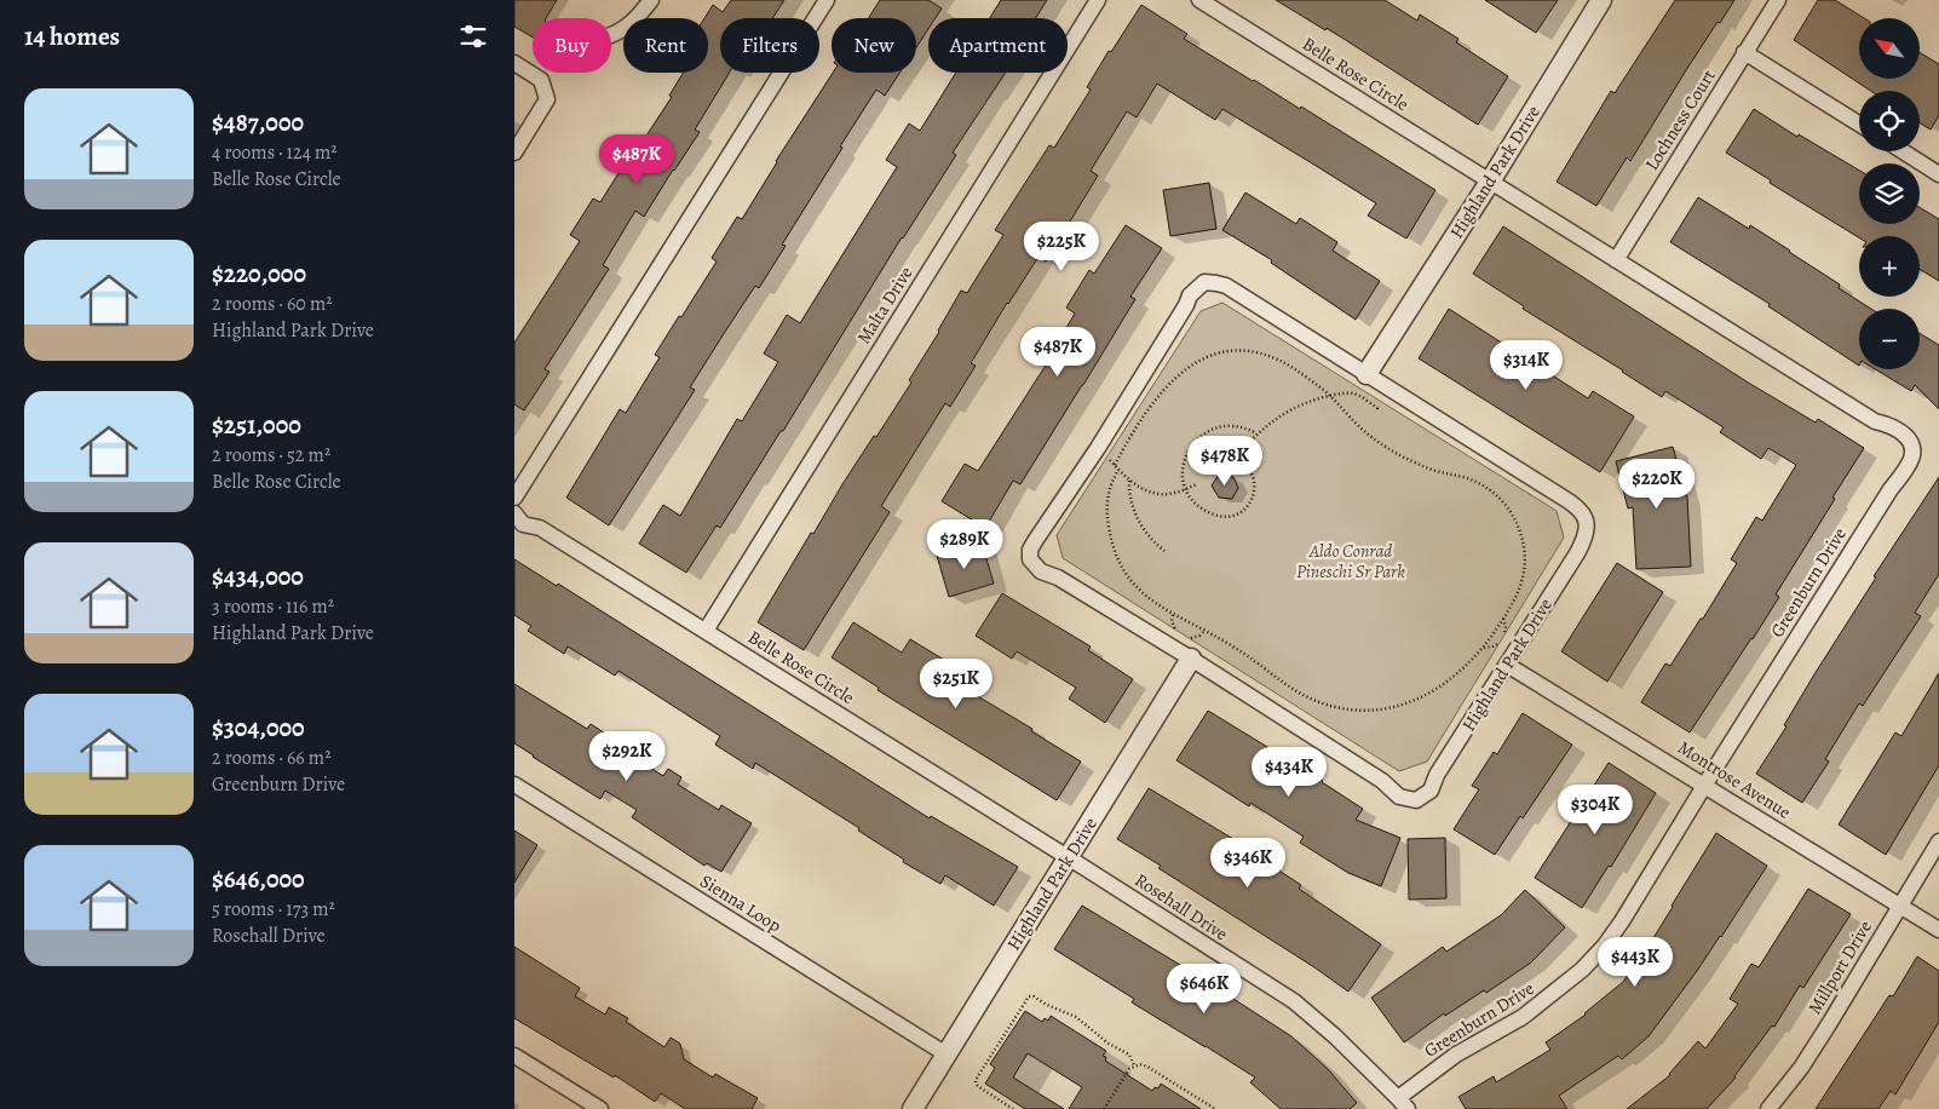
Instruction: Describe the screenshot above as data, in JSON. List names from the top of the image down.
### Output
{
  "streets": {
    "street": [
      "Belle Rose Circle",
      "Lochness Court",
      "Highland Park Drive",
      "Malta Drive",
      "Greenburn Drive",
      "Montrose Avenue",
      "Sienna Loop",
      "Rosehall Drive",
      "Millport Drive"
    ]
  },
  "crossings": [
    ["Belle Rose Circle", "Highland Park Drive"],
    ["Belle Rose Circle", "Malta Drive"],
    ["Belle Rose Circle", "Greenburn Drive"],
    ["Belle Rose Circle", "Rosehall Drive"],
    ["Lochness Court", "Greenburn Drive"],
    ["Highland Park Drive", "Greenburn Drive"],
    ["Highland Park Drive", "Montrose Avenue"],
    ["Highland Park Drive", "Sienna Loop"],
    ["Highland Park Drive", "Rosehall Drive"],
    ["Greenburn Drive", "Montrose Avenue"],
    ["Greenburn Drive", "Rosehall Drive"],
    ["Montrose Avenue", "Millport Drive"]
  ],
  "parks": ["Aldo Conrad Pineschi Sr Park"],
  "north": "top left",
  "page": {
    "heading": "14 homes",
    "map_buttons": ["+", "−"],
    "chip": [
      "Buy",
      "Rent",
      "Filters",
      "New",
      "Apartment"
    ],
    "list": [
      {
        "name": "$487,000",
        "note": "4 rooms · 124 m² · Belle Rose Circle"
      },
      {
        "name": "$220,000",
        "note": "2 rooms · 60 m² · Highland Park Drive"
      },
      {
        "name": "$251,000",
        "note": "2 rooms · 52 m² · Belle Rose Circle"
      },
      {
        "name": "$434,000",
        "note": "3 rooms · 116 m² · Highland Park Drive"
      },
      {
        "name": "$304,000",
        "note": "2 rooms · 66 m² · Greenburn Drive"
      },
      {
        "name": "$646,000",
        "note": "5 rooms · 173 m² · Rosehall Drive"
      }
    ],
    "price": [
      "$487K",
      "$225K",
      "$487K",
      "$314K",
      "$478K",
      "$220K",
      "$289K",
      "$251K",
      "$292K",
      "$434K",
      "$304K",
      "$346K",
      "$443K",
      "$646K"
    ]
  }
}
